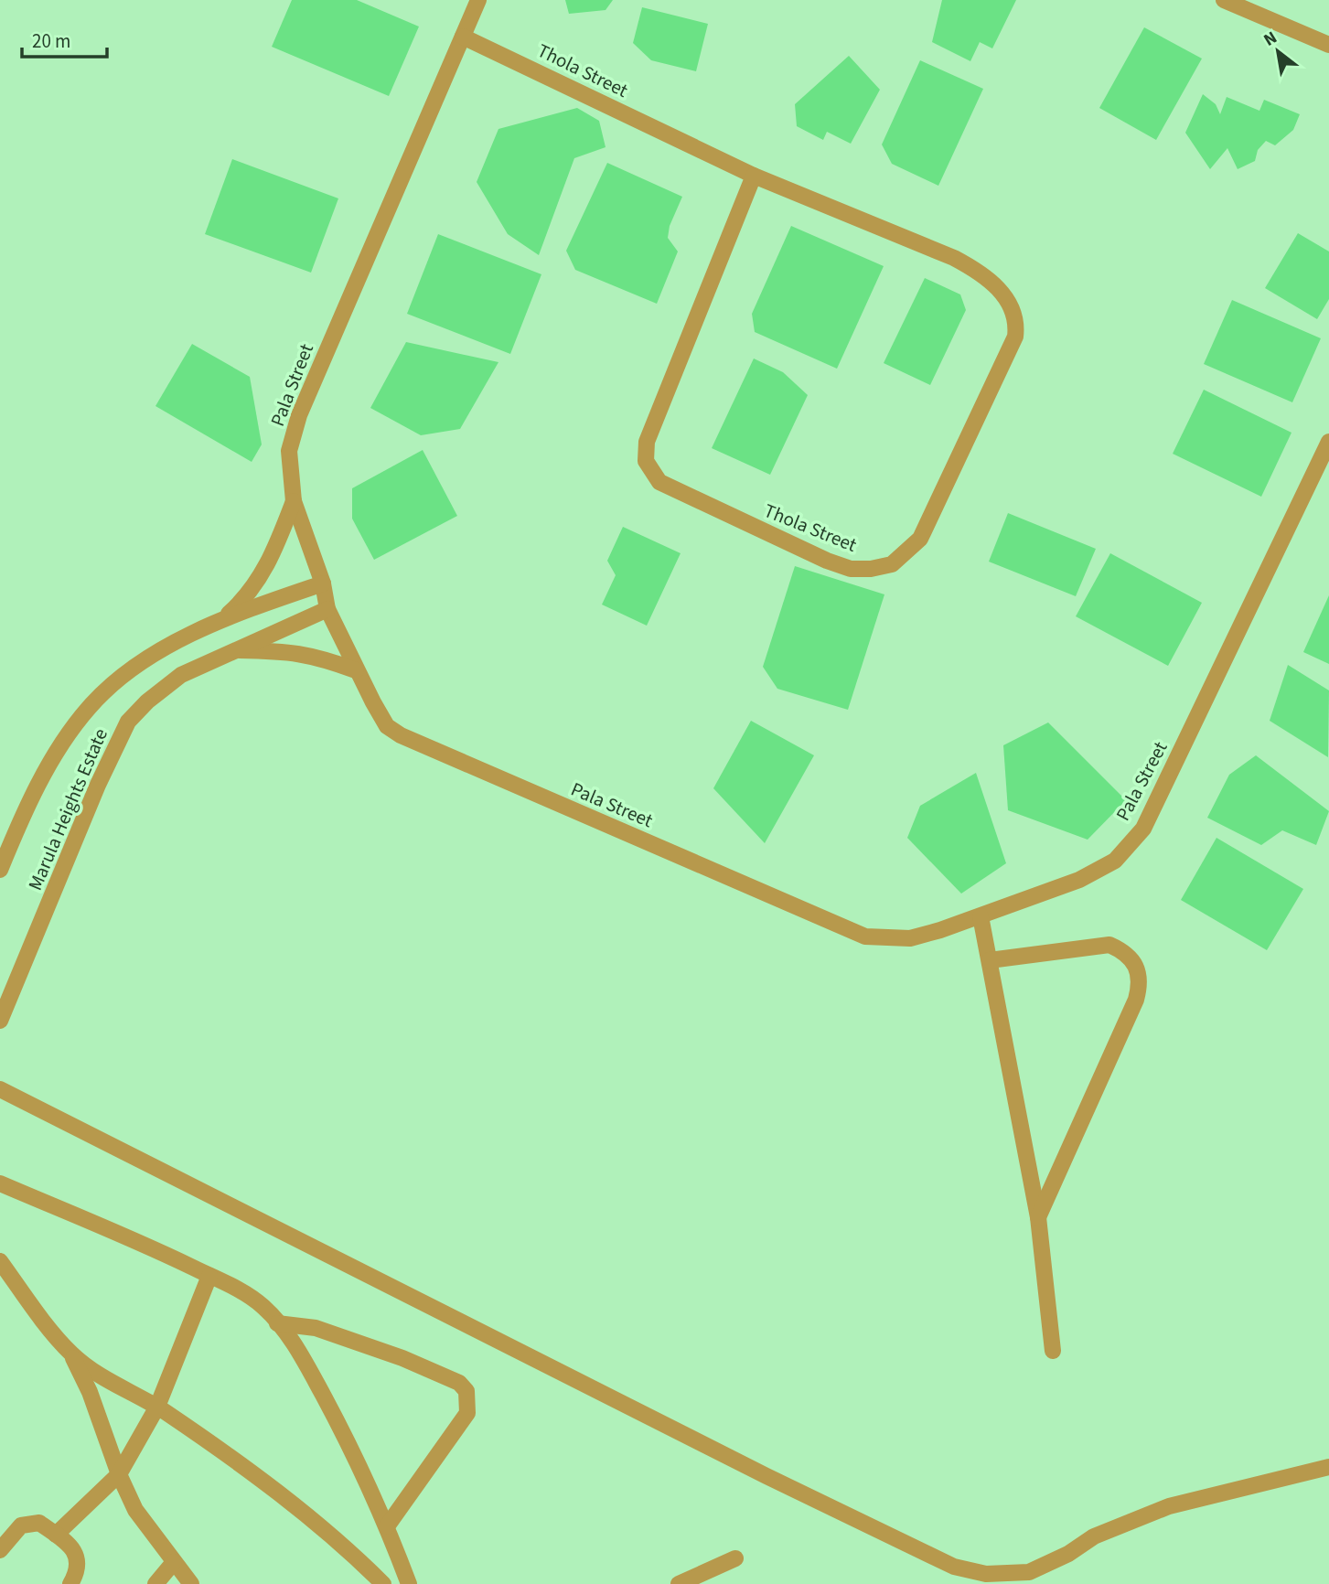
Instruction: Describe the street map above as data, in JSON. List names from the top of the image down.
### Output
{
  "streets": {
    "street": ["Thola Street", "Pala Street", "Marula Heights Estate"]
  },
  "crossings": [
    ["Thola Street", "Pala Street"],
    ["Pala Street", "Marula Heights Estate"]
  ],
  "scale_bar": "20 m",
  "north": "top left"
}
